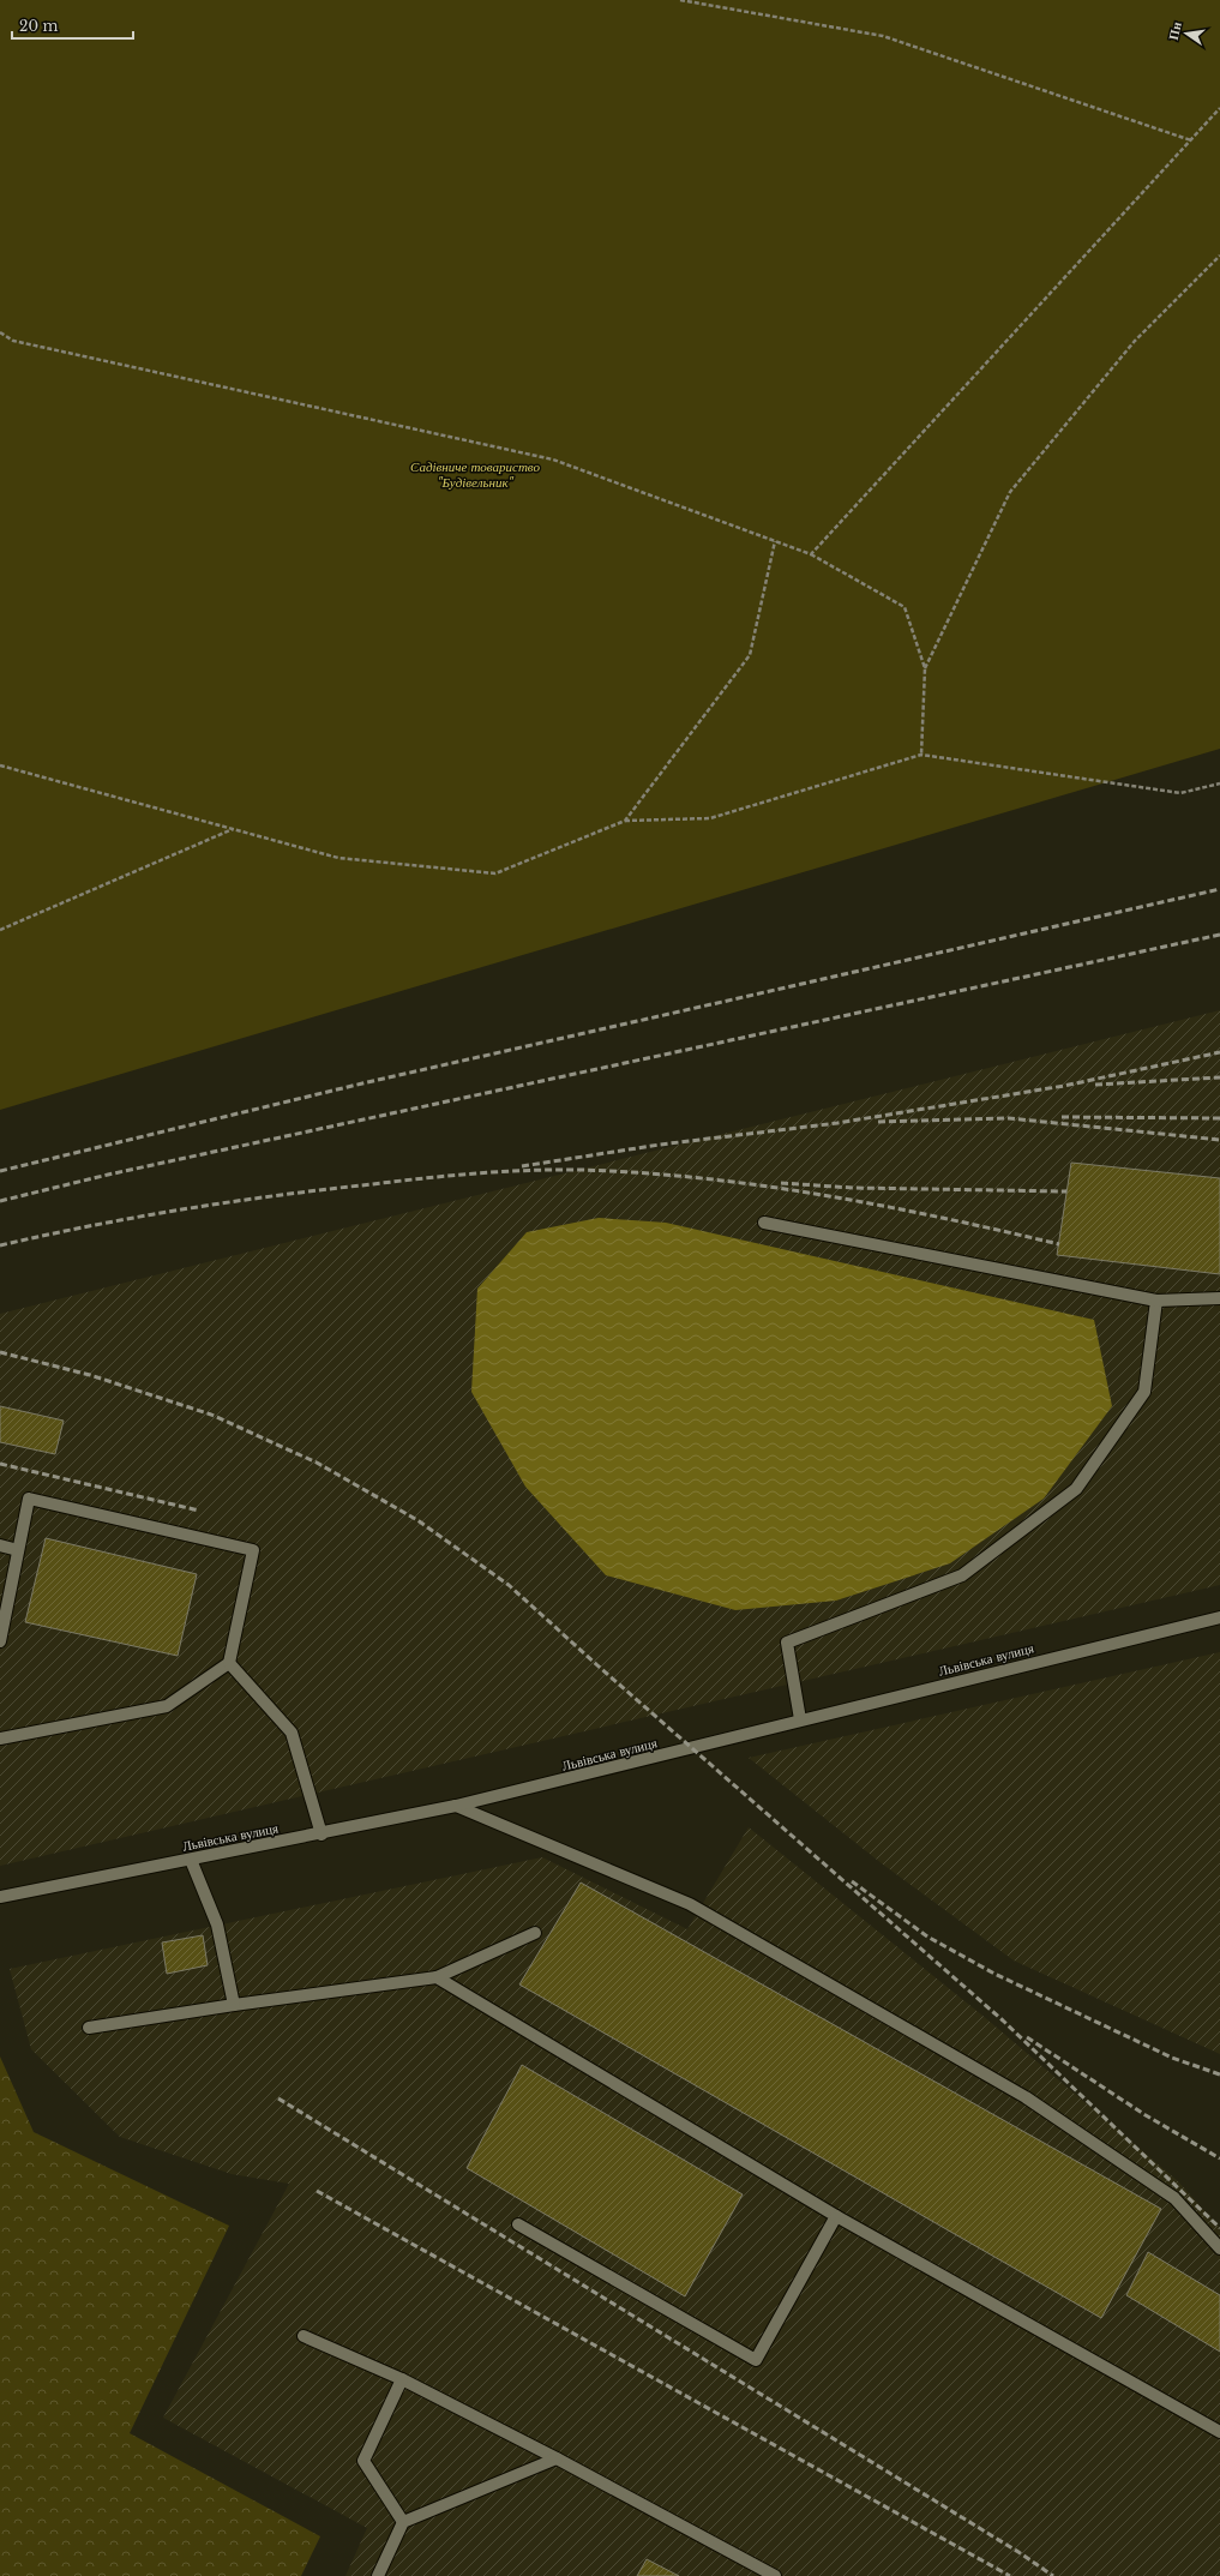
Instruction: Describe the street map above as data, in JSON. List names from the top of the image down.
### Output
{
  "streets": {
    "street": ["Львівська вулиця"]
  },
  "parks": ["Садівниче товариство \"Будівельник\""],
  "scale_bar": "20 m",
  "north": "left"
}
